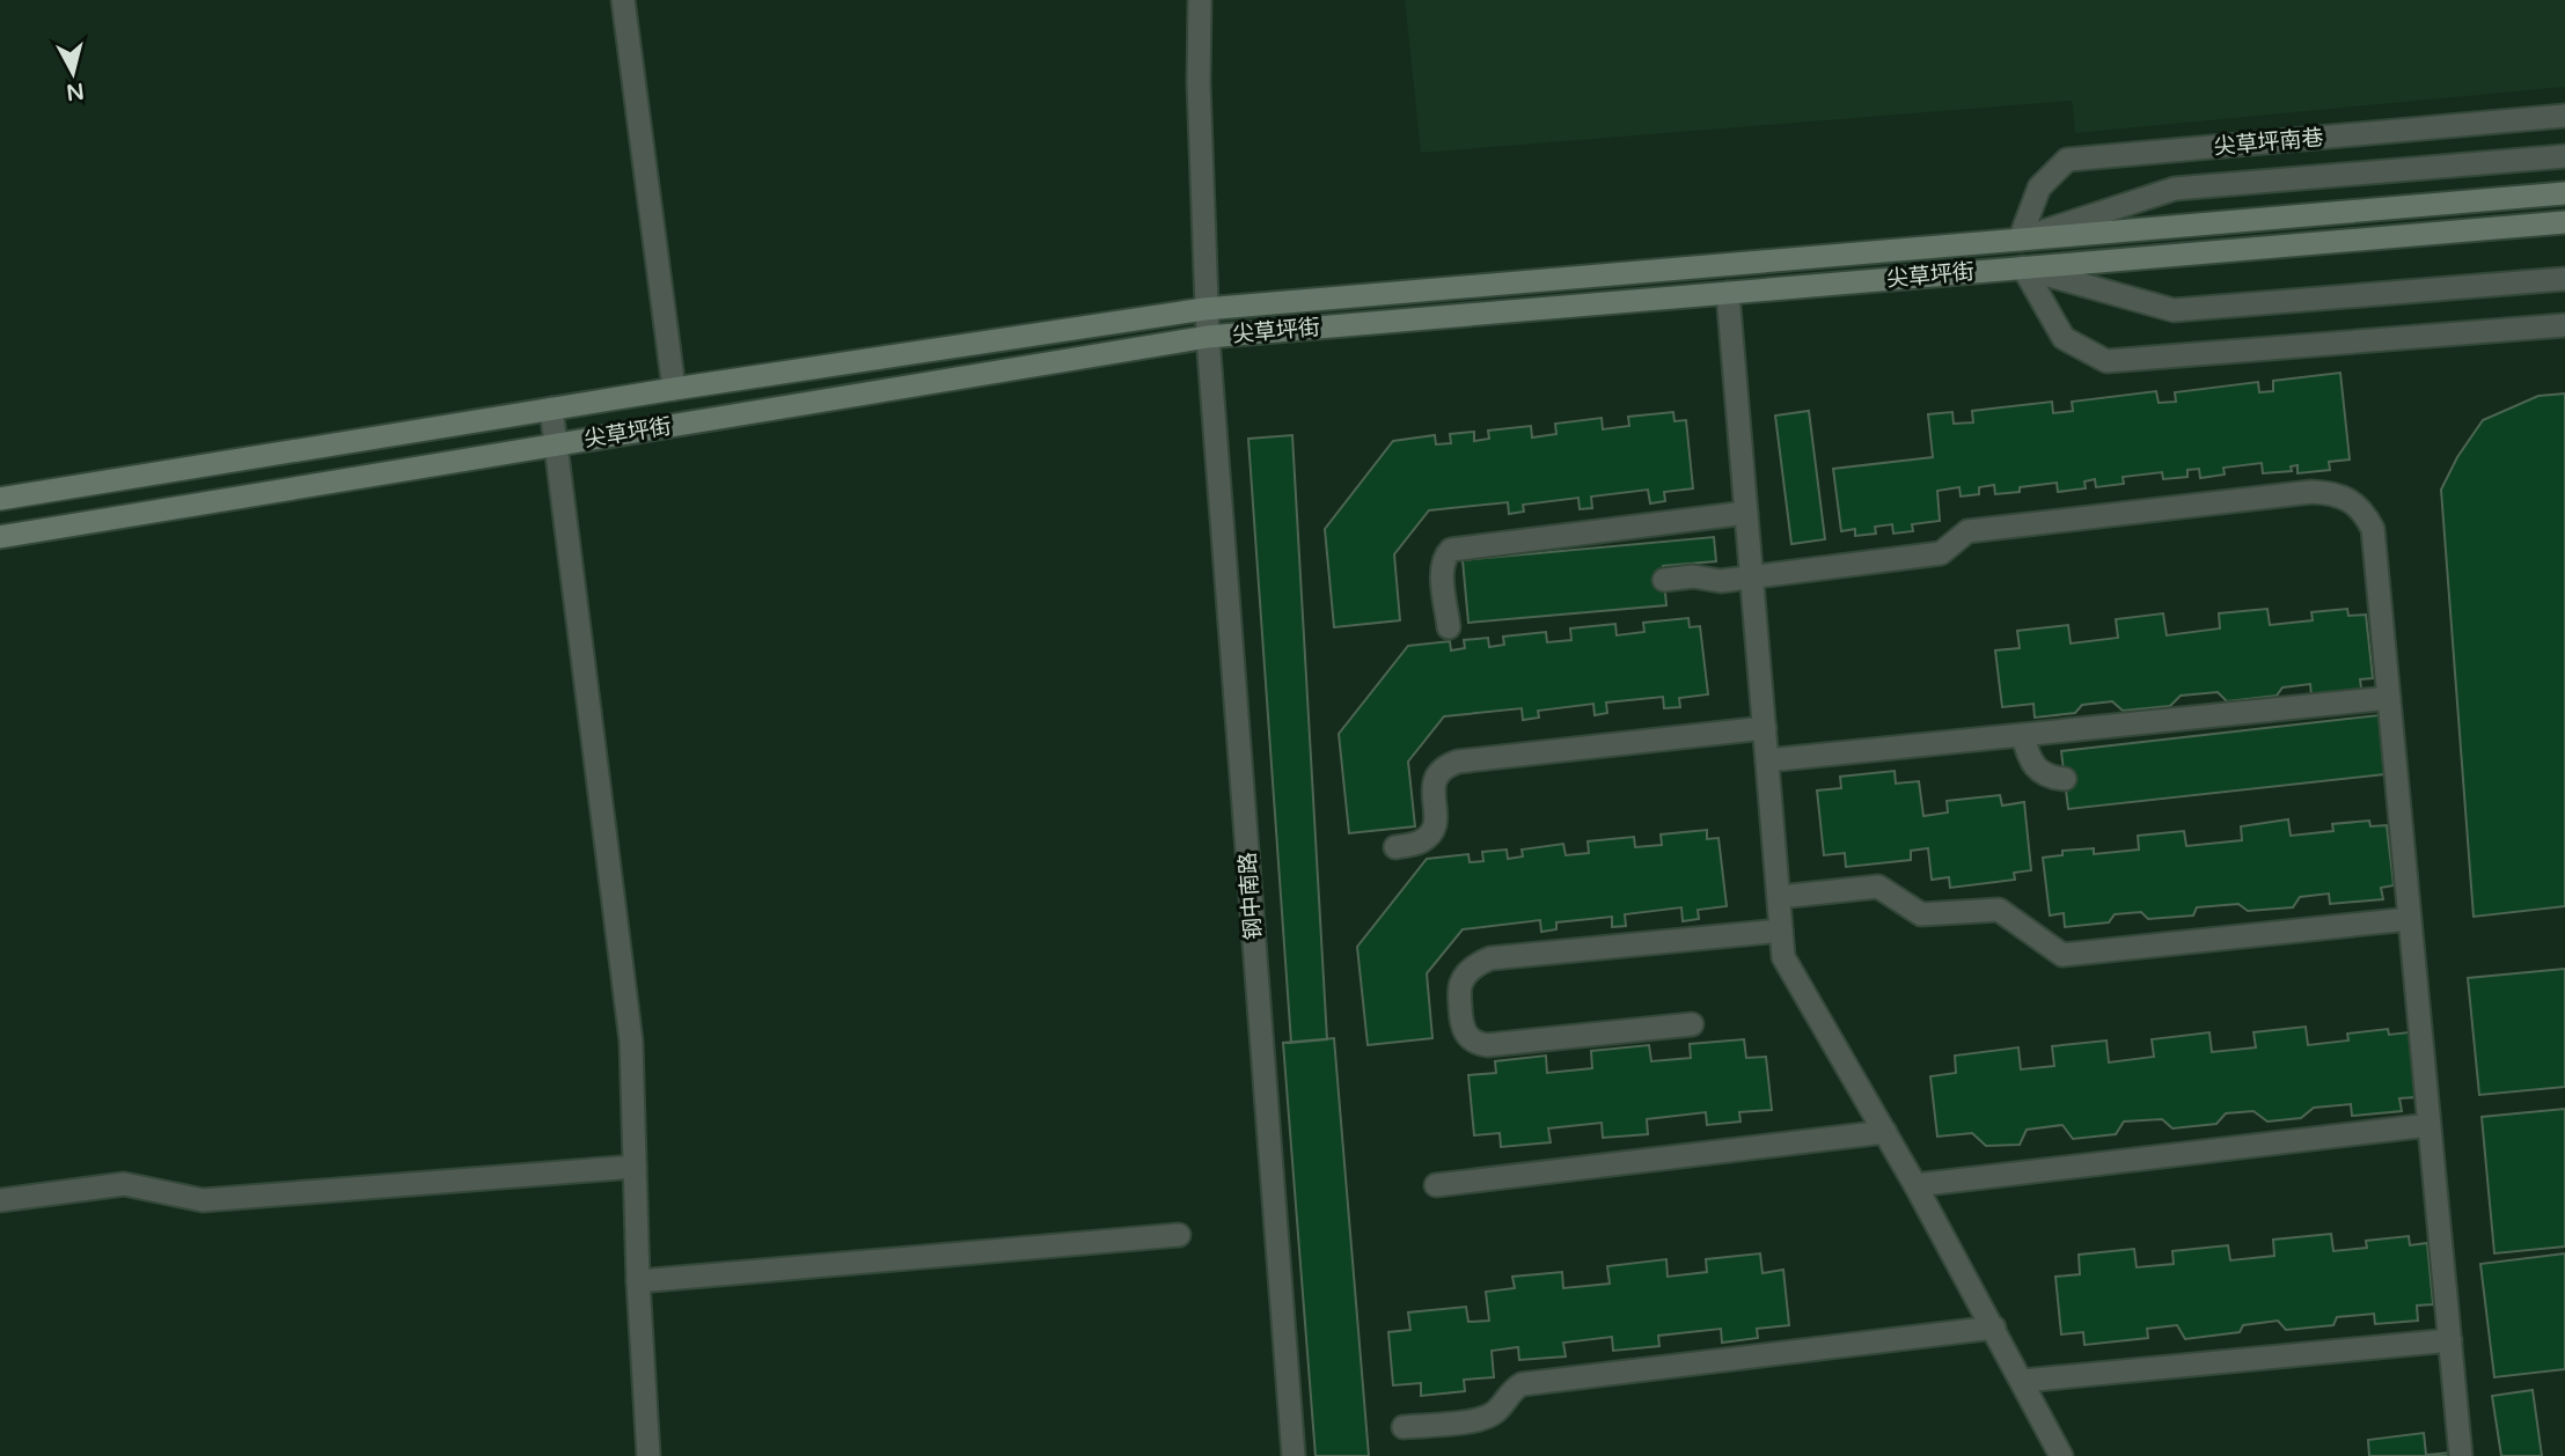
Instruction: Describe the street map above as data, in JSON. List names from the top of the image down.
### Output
{
  "streets": {
    "main road": ["尖草坪街"],
    "street": ["尖草坪南巷", "钢中南路"]
  },
  "crossings": [
    ["尖草坪南巷", "尖草坪街"],
    ["尖草坪街", "钢中南路"]
  ],
  "north": "bottom"
}
